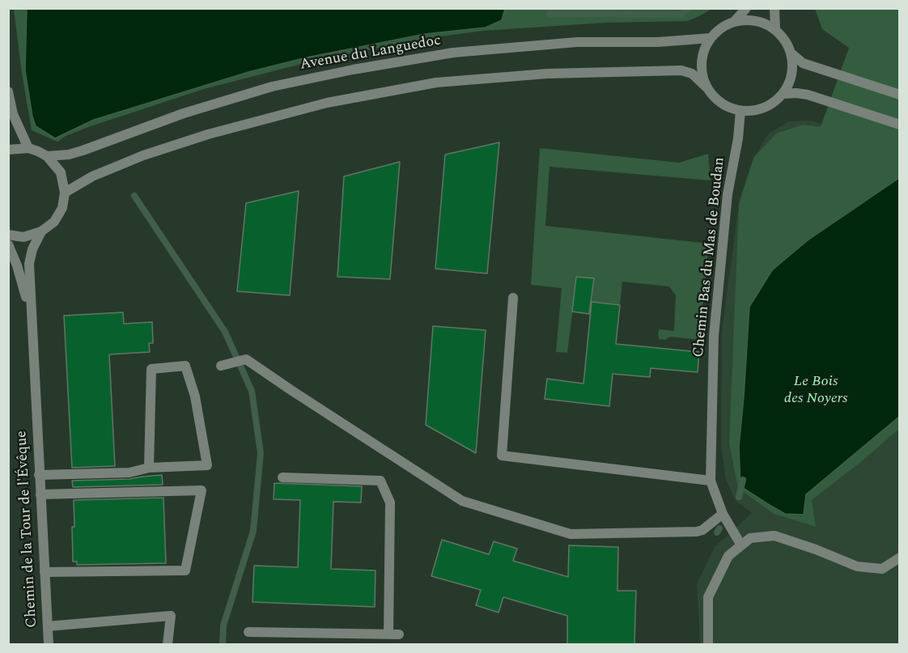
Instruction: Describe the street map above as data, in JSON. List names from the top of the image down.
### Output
{
  "streets": {
    "street": ["Avenue du Languedoc", "Chemin Bas du Mas de Boudan", "Chemin de la Tour de l'Évêque"]
  },
  "crossings": [
    ["Avenue du Languedoc", "Chemin Bas du Mas de Boudan"]
  ],
  "parks": ["Le Bois des Noyers"]
}
